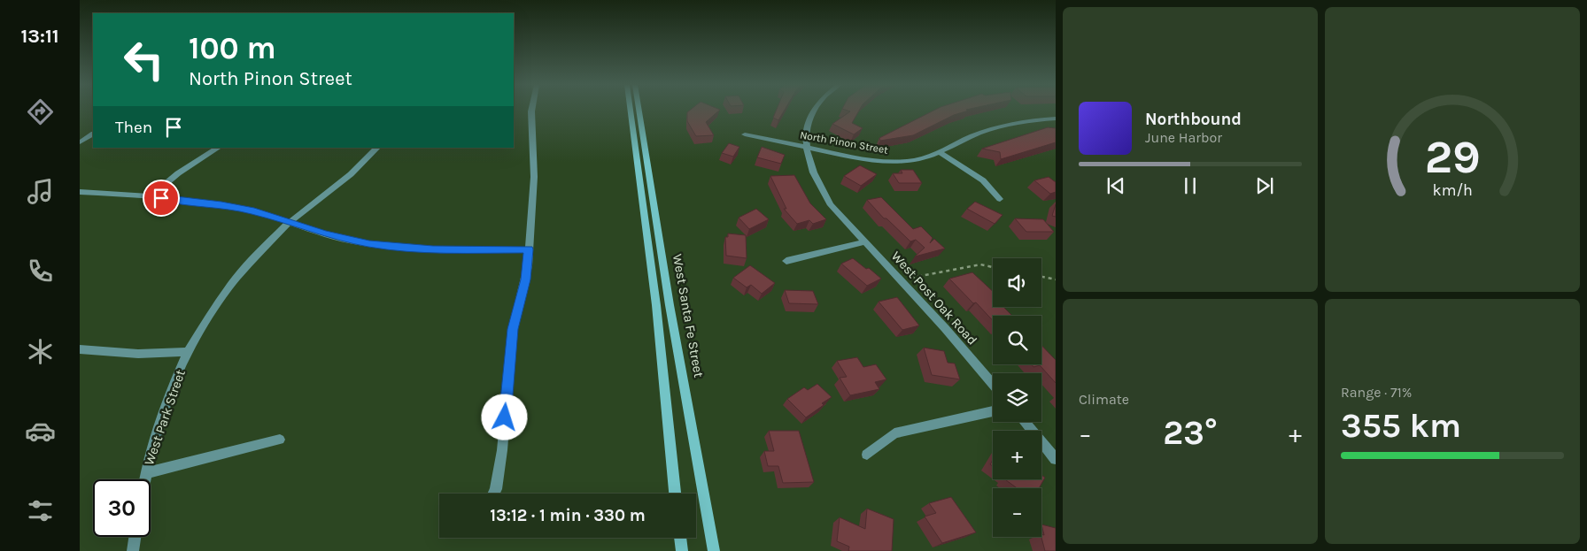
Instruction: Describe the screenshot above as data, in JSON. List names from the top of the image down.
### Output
{
  "streets": {
    "street": [
      "North Pinon Street",
      "West Post Oak Road",
      "West Santa Fe Street",
      "West Park Street"
    ]
  },
  "crossings": [
    ["North Pinon Street", "West Post Oak Road"]
  ],
  "page": {
    "tabs": "13:11",
    "turn": ["100 m", "North Pinon Street"],
    "song": ["Northbound", "June Harbor"],
    "then": "Then",
    "map_buttons": ["+", "−"],
    "tile": [
      "Climate",
      ["Range · 71%", "355 km"]
    ],
    "heat": ["−", "23°", "+"],
    "limit": "30",
    "trip": "13:12 · 1 min · 330 m",
    "gauge": ["29", "km/h"]
  }
}
